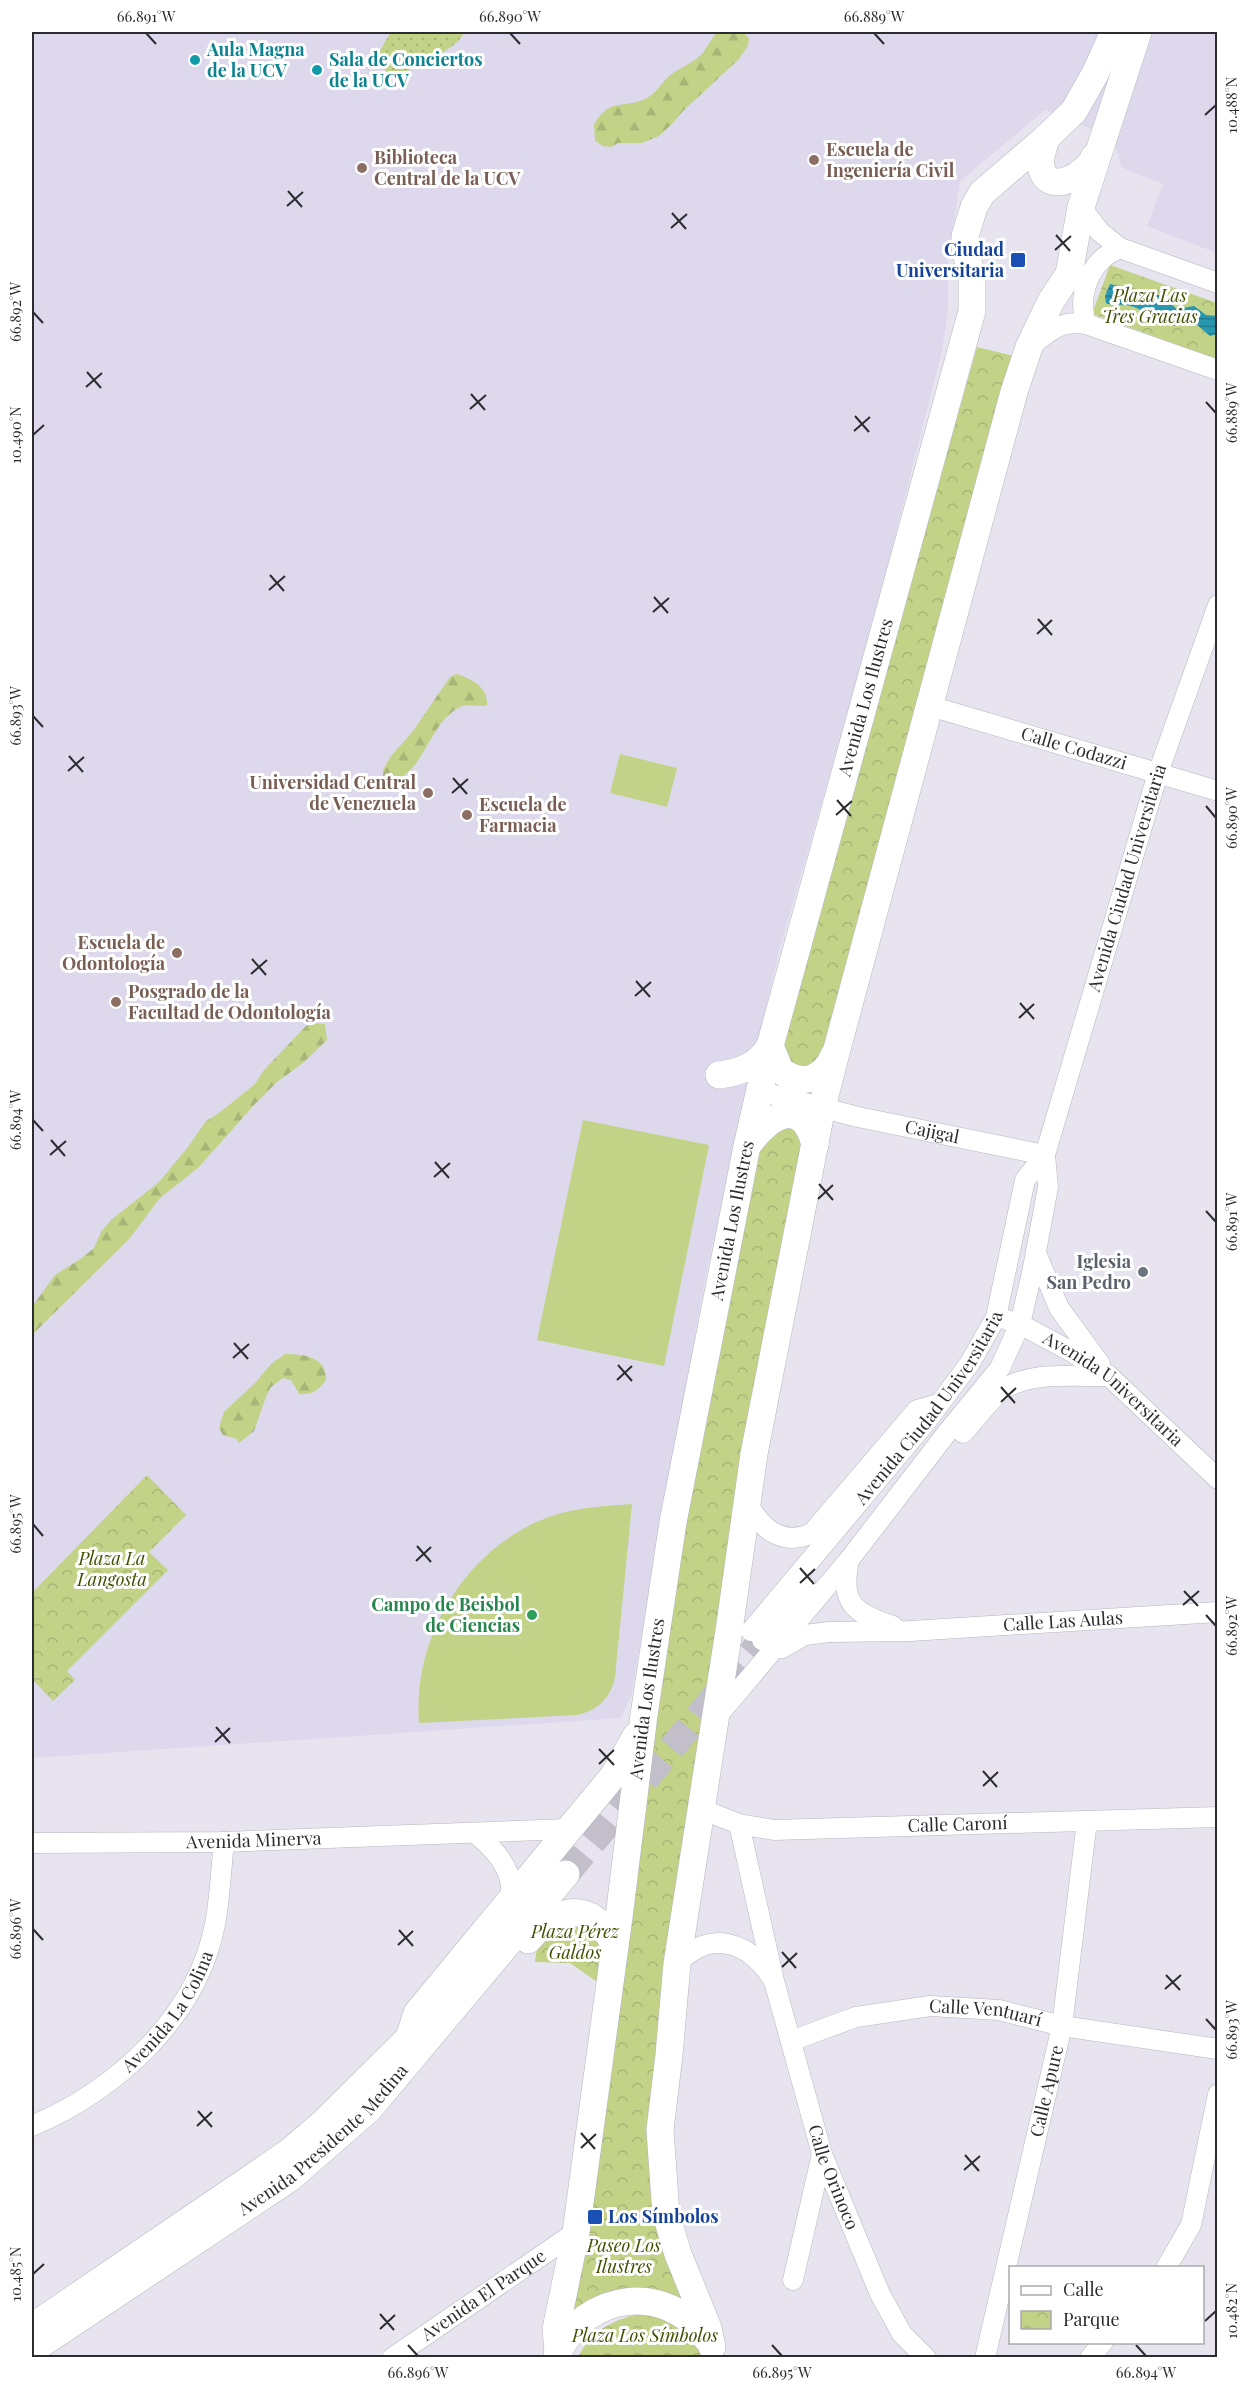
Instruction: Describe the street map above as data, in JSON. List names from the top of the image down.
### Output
{
  "streets": {
    "main road": ["Avenida Los Ilustres", "Avenida Presidente Medina"],
    "street": [
      "Calle Codazzi",
      "Avenida Ciudad Universitaria",
      "Cajigal",
      "Avenida Universitaria",
      "Calle Las Aulas",
      "Calle Caroní",
      "Avenida Minerva",
      "Avenida La Colina",
      "Calle Ventuarí",
      "Calle Apure",
      "Calle Orinoco",
      "Avenida El Parque"
    ]
  },
  "crossings": [
    ["Avenida Los Ilustres", "Cajigal"],
    ["Avenida Los Ilustres", "Avenida El Parque"],
    ["Calle Codazzi", "Avenida Ciudad Universitaria"],
    ["Avenida Ciudad Universitaria", "Cajigal"],
    ["Avenida Ciudad Universitaria", "Avenida Universitaria"],
    ["Avenida Ciudad Universitaria", "Calle Las Aulas"],
    ["Calle Caroní", "Calle Apure"],
    ["Calle Caroní", "Calle Orinoco"],
    ["Avenida Minerva", "Avenida La Colina"],
    ["Calle Ventuarí", "Calle Apure"],
    ["Calle Ventuarí", "Calle Orinoco"]
  ],
  "parks": [
    "Plaza Las Tres Gracias",
    "Plaza La Langosta",
    "Plaza Pérez Galdos",
    "Paseo Los Ilustres",
    "Plaza Los Símbolos"
  ],
  "places": {
    "other": [
      "Aula Magna de la UCV",
      "Sala de Conciertos de la UCV",
      "Escuela de Ingeniería Civil",
      "Biblioteca Central de la UCV",
      "Universidad Central de Venezuela",
      "Escuela de Farmacia",
      "Escuela de Odontología",
      "Posgrado de la Facultad de Odontología",
      "Iglesia San Pedro",
      "Campo de Beisbol de Ciencias"
    ],
    "transit": ["Ciudad Universitaria", "Los Símbolos"]
  },
  "legend": ["Calle", "Parque"],
  "coordinates": [
    "66.891°W",
    "66.890°W",
    "66.889°W",
    "10.488°N",
    "66.892°W",
    "10.490°N",
    "66.893°W",
    "66.894°W",
    "66.895°W",
    "66.896°W",
    "10.485°N",
    "10.482°N"
  ]
}
